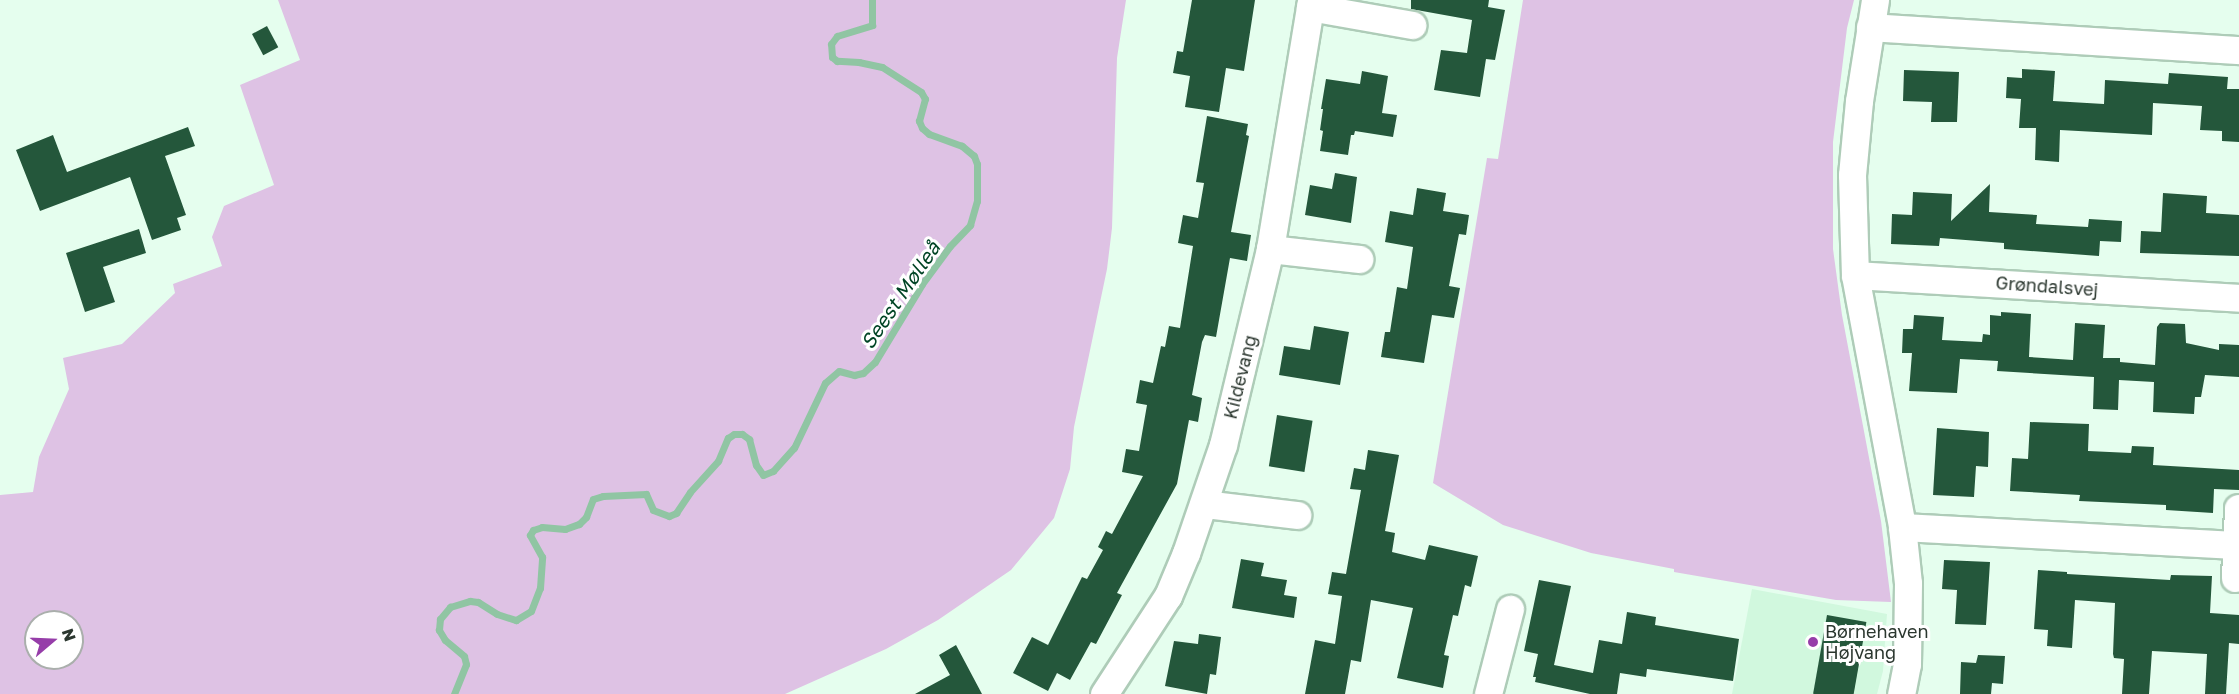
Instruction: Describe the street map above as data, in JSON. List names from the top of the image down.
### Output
{
  "streets": {
    "street": ["Grøndalsvej", "Kildevang"]
  },
  "water": ["Seest Mølleå"],
  "places": ["Børnehaven Højvang"],
  "north": "right"
}
